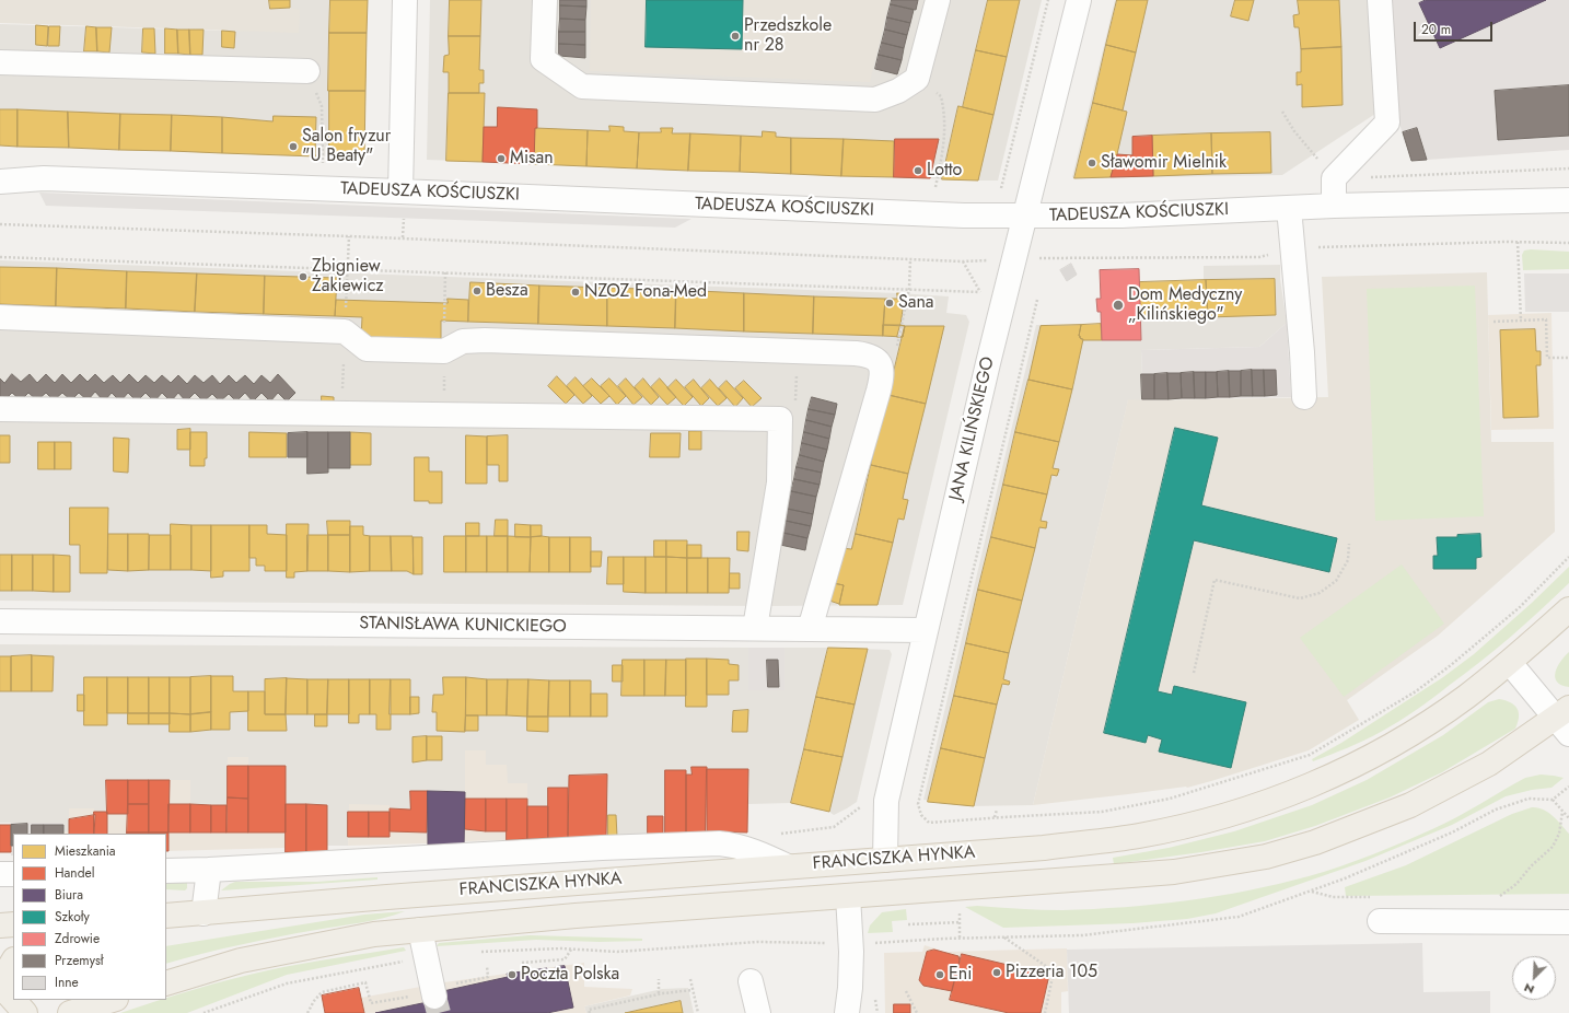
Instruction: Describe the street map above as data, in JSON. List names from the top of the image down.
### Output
{
  "streets": {
    "main road": ["FRANCISZKA HYNKA"],
    "street": ["TADEUSZA KOŚCIUSZKI", "JANA KILIŃSKIEGO", "STANISŁAWA KUNICKIEGO"]
  },
  "crossings": [
    ["TADEUSZA KOŚCIUSZKI", "JANA KILIŃSKIEGO"],
    ["JANA KILIŃSKIEGO", "STANISŁAWA KUNICKIEGO"],
    ["JANA KILIŃSKIEGO", "FRANCISZKA HYNKA"]
  ],
  "places": [
    "Przedszkole nr 28",
    "Salon fryzur \"U Beaty\"",
    "Misan",
    "Sławomir Mielnik",
    "Lotto",
    "Zbigniew Żakiewicz",
    "Besza",
    "NZOZ Fona-Med",
    "Sana",
    "Dom Medyczny „Kilińskiego\"",
    "Pizzeria 105",
    "Poczta Polska",
    "Eni"
  ],
  "legend": [
    "Mieszkania",
    "Handel",
    "Biura",
    "Szkoły",
    "Zdrowie",
    "Przemysł",
    "Inne"
  ],
  "scale_bar": "20 m",
  "north": "bottom left"
}
